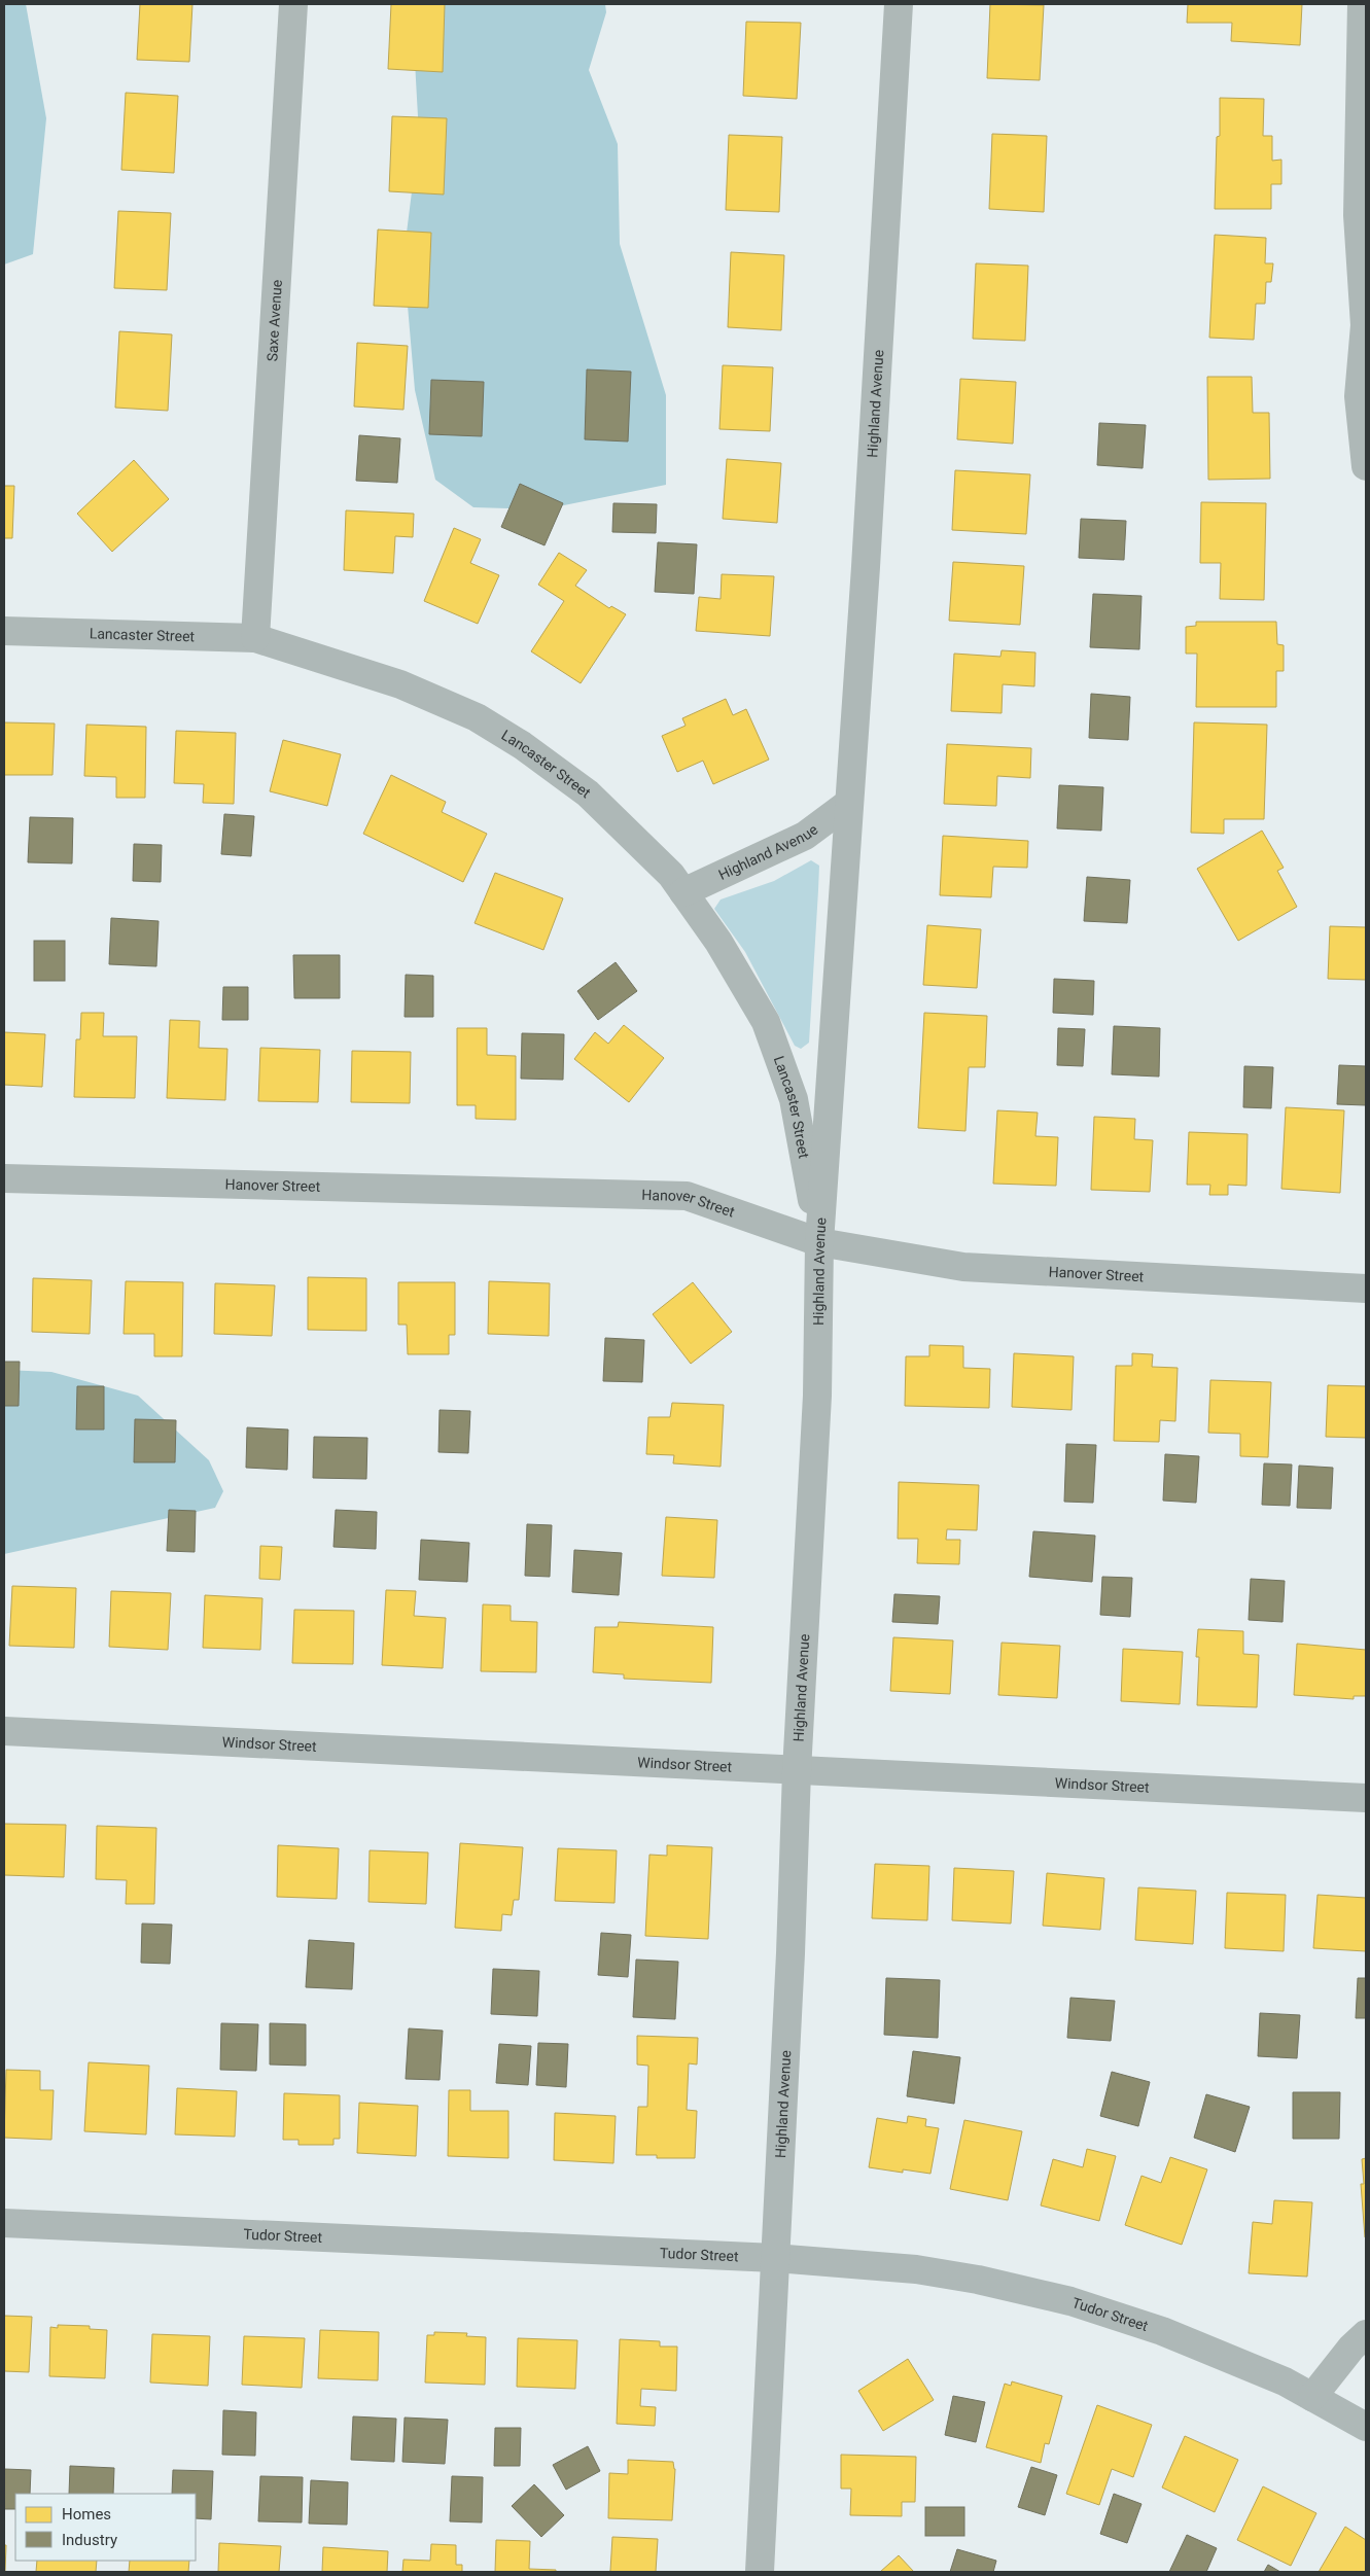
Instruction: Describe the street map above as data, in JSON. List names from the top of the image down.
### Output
{
  "streets": {
    "street": [
      "Saxe Avenue",
      "Highland Avenue",
      "Lancaster Street",
      "Hanover Street",
      "Windsor Street",
      "Tudor Street"
    ]
  },
  "crossings": [
    ["Saxe Avenue", "Lancaster Street"],
    ["Highland Avenue", "Lancaster Street"],
    ["Highland Avenue", "Hanover Street"],
    ["Highland Avenue", "Windsor Street"],
    ["Highland Avenue", "Tudor Street"],
    ["Lancaster Street", "Hanover Street"]
  ],
  "legend": ["Homes", "Industry"]
}
